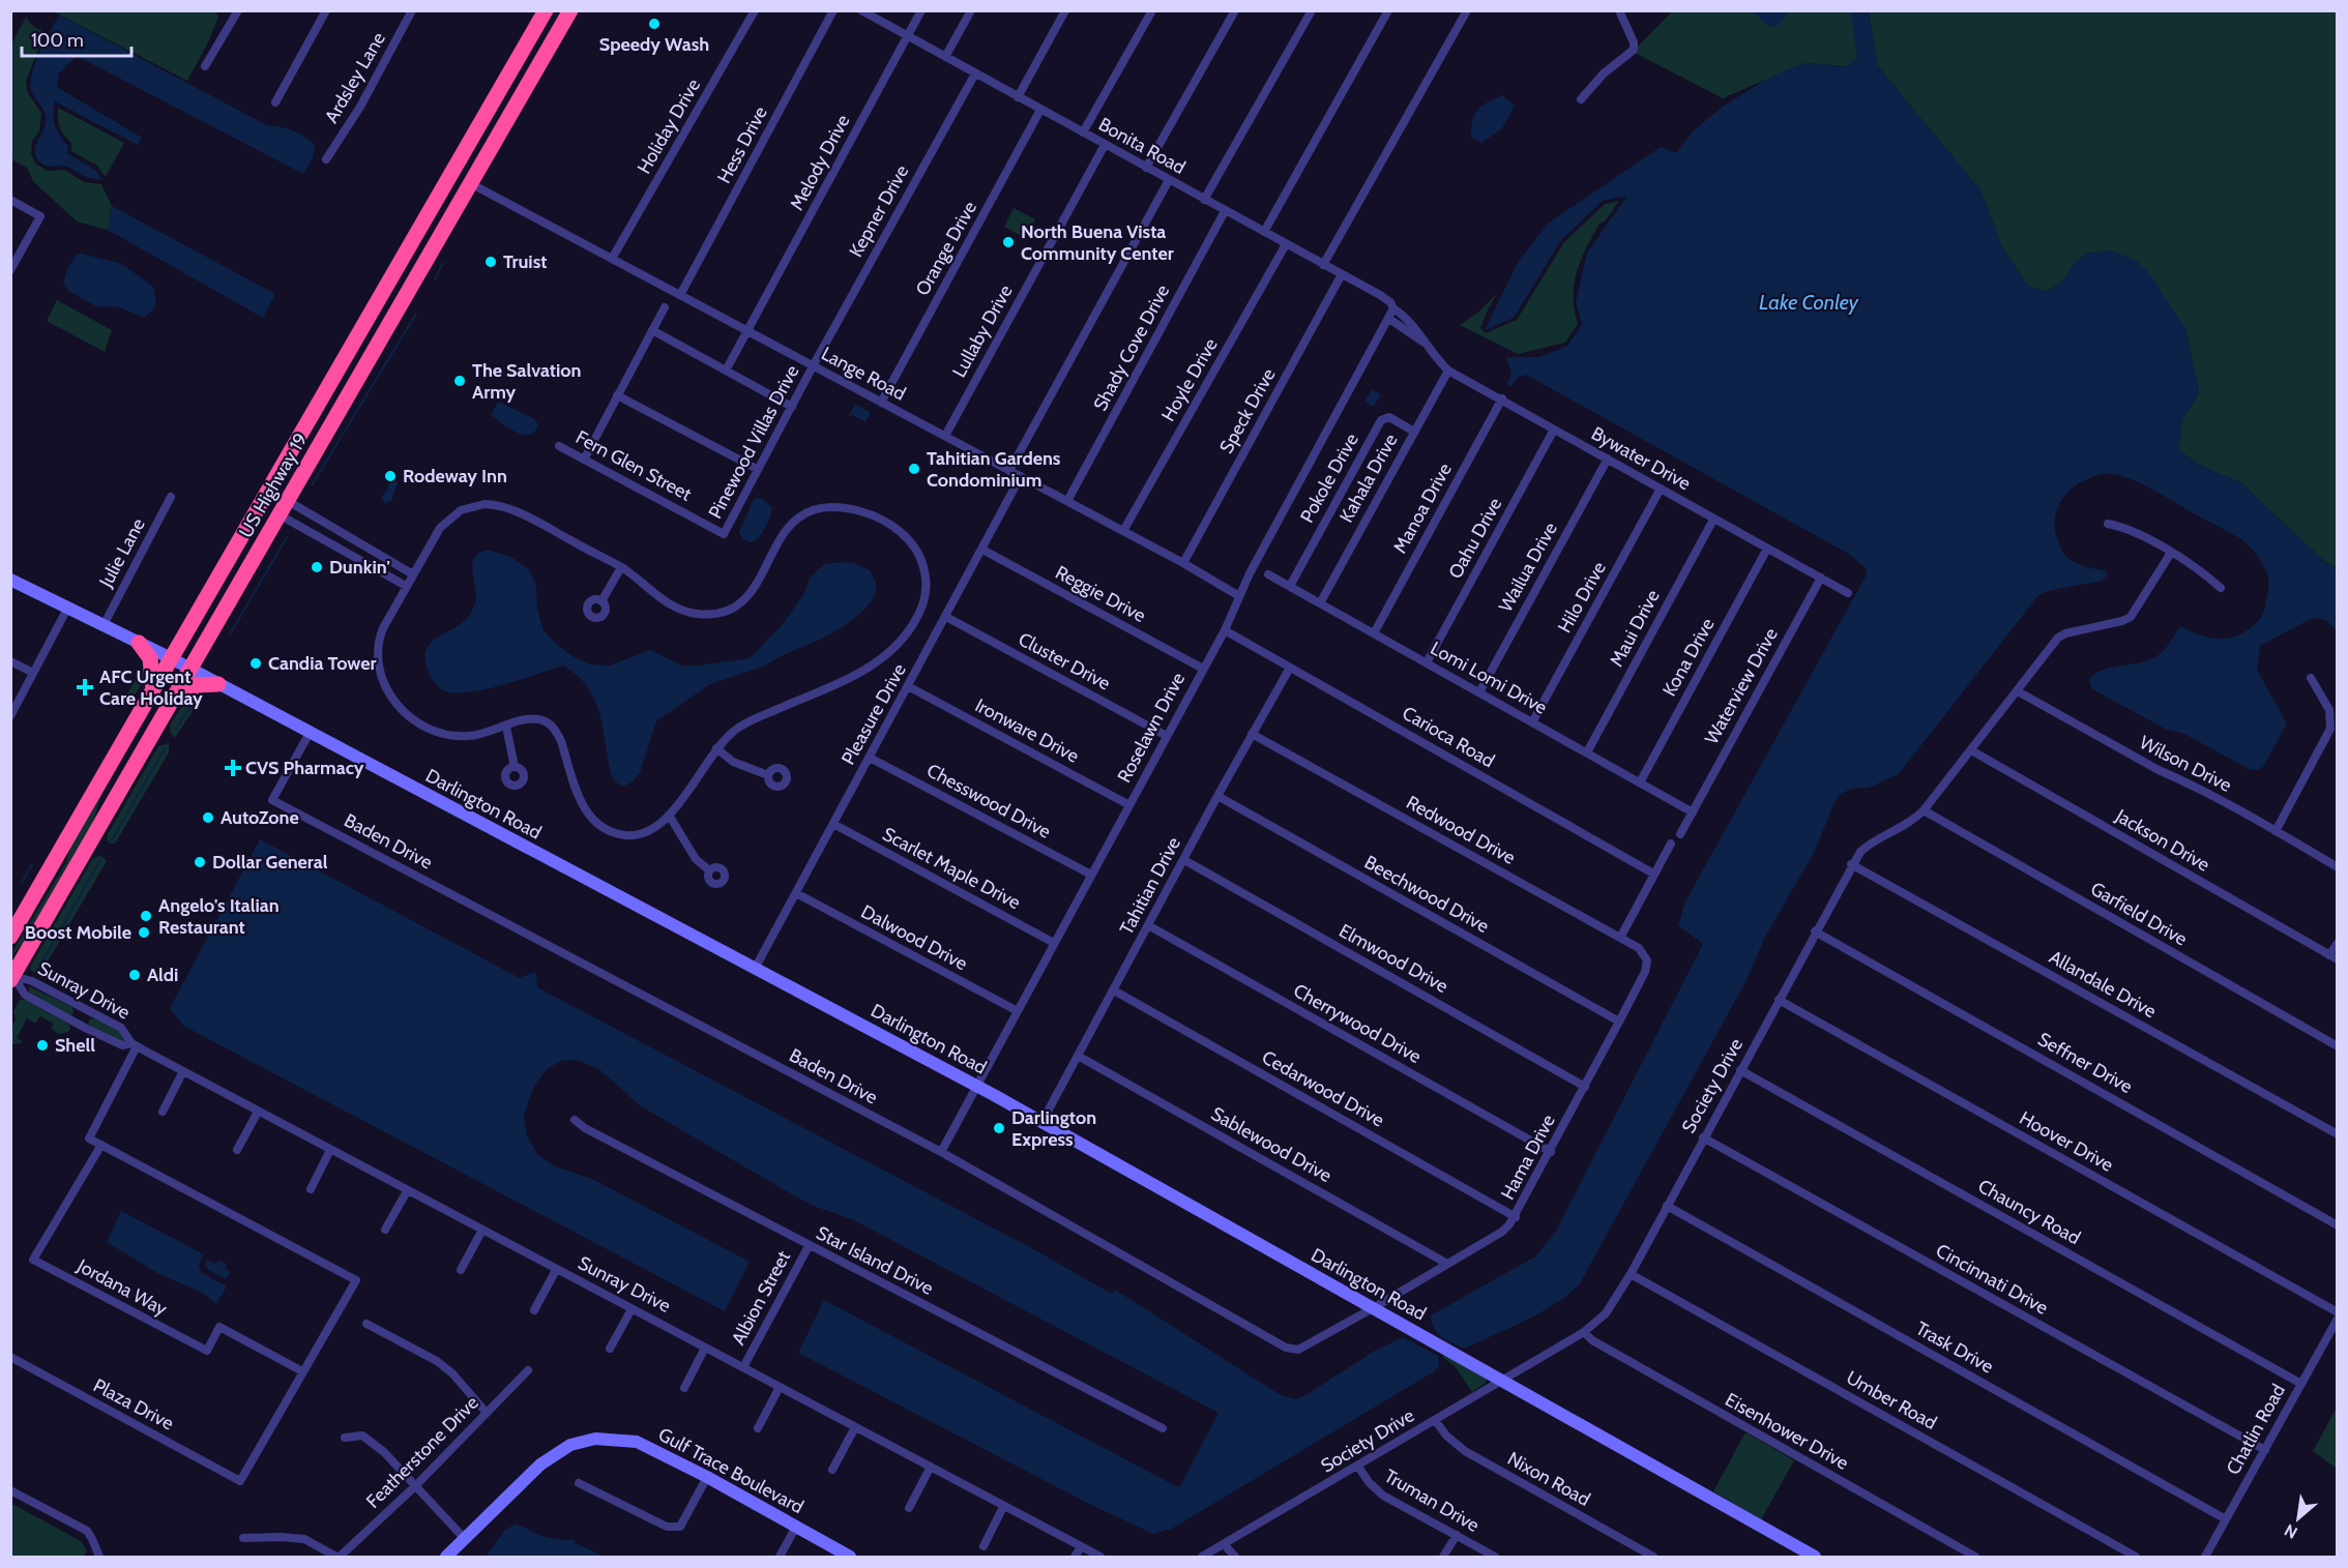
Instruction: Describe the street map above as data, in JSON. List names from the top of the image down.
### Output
{
  "streets": {
    "highway": ["US Highway 19"],
    "street": [
      "Ardsley Lane",
      "Holiday Drive",
      "Hess Drive",
      "Bonita Road",
      "Melody Drive",
      "Kepner Drive",
      "Orange Drive",
      "Lullaby Drive",
      "Shady Cove Drive",
      "Lange Road",
      "Hoyle Drive",
      "Speck Drive",
      "Pinewood Villas Drive",
      "Bywater Drive",
      "Fern Glen Street",
      "Pokole Drive",
      "Kahala Drive",
      "Manoa Drive",
      "Oahu Drive",
      "Julie Lane",
      "Wailua Drive",
      "Reggie Drive",
      "Hilo Drive",
      "Maui Drive",
      "Kona Drive",
      "Cluster Drive",
      "Lomi Lomi Drive",
      "Waterview Drive",
      "Pleasure Drive",
      "Roselawn Drive",
      "Ironware Drive",
      "Carioca Road",
      "Wilson Drive",
      "Chesswood Drive",
      "Darlington Road",
      "Redwood Drive",
      "Jackson Drive",
      "Baden Drive",
      "Scarlet Maple Drive",
      "Tahitian Drive",
      "Beechwood Drive",
      "Garfield Drive",
      "Dalwood Drive",
      "Elmwood Drive",
      "Allandale Drive",
      "Sunray Drive",
      "Cherrywood Drive",
      "Seffner Drive",
      "Society Drive",
      "Cedarwood Drive",
      "Hoover Drive",
      "Sablewood Drive",
      "Hama Drive",
      "Chauncy Road",
      "Star Island Drive",
      "Cincinnati Drive",
      "Jordana Way",
      "Albion Street",
      "Trask Drive",
      "Umber Road",
      "Plaza Drive",
      "Chatlin Road",
      "Eisenhower Drive",
      "Featherstone Drive",
      "Gulf Trace Boulevard",
      "Nixon Road",
      "Truman Drive"
    ]
  },
  "crossings": [
    ["Holiday Drive", "Lange Road"],
    ["Hess Drive", "Lange Road"],
    ["Bonita Road", "Melody Drive"],
    ["Bonita Road", "Kepner Drive"],
    ["Bonita Road", "Orange Drive"],
    ["Bonita Road", "Lullaby Drive"],
    ["Bonita Road", "Shady Cove Drive"],
    ["Bonita Road", "Hoyle Drive"],
    ["Bonita Road", "Speck Drive"],
    ["Bonita Road", "Bywater Drive"],
    ["Melody Drive", "Lange Road"],
    ["Kepner Drive", "Lange Road"],
    ["Kepner Drive", "Pinewood Villas Drive"],
    ["Orange Drive", "Lange Road"],
    ["Lullaby Drive", "Lange Road"],
    ["Shady Cove Drive", "Lange Road"],
    ["Lange Road", "Hoyle Drive"],
    ["Lange Road", "Speck Drive"],
    ["Lange Road", "Pinewood Villas Drive"],
    ["Lange Road", "US Highway 19"],
    ["Lange Road", "Pleasure Drive"],
    ["Lange Road", "Roselawn Drive"],
    ["Pinewood Villas Drive", "Fern Glen Street"],
    ["Bywater Drive", "Kahala Drive"],
    ["Bywater Drive", "Manoa Drive"],
    ["Bywater Drive", "Oahu Drive"],
    ["Bywater Drive", "Wailua Drive"],
    ["Bywater Drive", "Hilo Drive"],
    ["Bywater Drive", "Maui Drive"],
    ["Bywater Drive", "Kona Drive"],
    ["Bywater Drive", "Waterview Drive"],
    ["Bywater Drive", "Roselawn Drive"],
    ["Pokole Drive", "Kahala Drive"],
    ["Pokole Drive", "Lomi Lomi Drive"],
    ["Kahala Drive", "Lomi Lomi Drive"],
    ["US Highway 19", "Darlington Road"],
    ["US Highway 19", "Sunray Drive"],
    ["Manoa Drive", "Lomi Lomi Drive"],
    ["Oahu Drive", "Lomi Lomi Drive"],
    ["Julie Lane", "Darlington Road"],
    ["Wailua Drive", "Lomi Lomi Drive"],
    ["Reggie Drive", "Pleasure Drive"],
    ["Reggie Drive", "Roselawn Drive"],
    ["Hilo Drive", "Lomi Lomi Drive"],
    ["Maui Drive", "Lomi Lomi Drive"],
    ["Kona Drive", "Lomi Lomi Drive"],
    ["Cluster Drive", "Pleasure Drive"],
    ["Cluster Drive", "Roselawn Drive"],
    ["Lomi Lomi Drive", "Waterview Drive"],
    ["Pleasure Drive", "Ironware Drive"],
    ["Pleasure Drive", "Chesswood Drive"],
    ["Pleasure Drive", "Darlington Road"],
    ["Pleasure Drive", "Scarlet Maple Drive"],
    ["Pleasure Drive", "Dalwood Drive"],
    ["Roselawn Drive", "Ironware Drive"],
    ["Roselawn Drive", "Carioca Road"],
    ["Roselawn Drive", "Chesswood Drive"],
    ["Roselawn Drive", "Darlington Road"],
    ["Roselawn Drive", "Baden Drive"],
    ["Roselawn Drive", "Scarlet Maple Drive"],
    ["Roselawn Drive", "Dalwood Drive"],
    ["Carioca Road", "Tahitian Drive"],
    ["Wilson Drive", "Society Drive"],
    ["Darlington Road", "Baden Drive"],
    ["Darlington Road", "Tahitian Drive"],
    ["Darlington Road", "Society Drive"],
    ["Darlington Road", "Hama Drive"],
    ["Redwood Drive", "Tahitian Drive"],
    ["Redwood Drive", "Hama Drive"],
    ["Jackson Drive", "Society Drive"],
    ["Baden Drive", "Hama Drive"],
    ["Tahitian Drive", "Beechwood Drive"],
    ["Tahitian Drive", "Elmwood Drive"],
    ["Tahitian Drive", "Cherrywood Drive"],
    ["Tahitian Drive", "Cedarwood Drive"],
    ["Tahitian Drive", "Sablewood Drive"],
    ["Beechwood Drive", "Hama Drive"],
    ["Garfield Drive", "Society Drive"],
    ["Elmwood Drive", "Hama Drive"],
    ["Allandale Drive", "Society Drive"],
    ["Sunray Drive", "Albion Street"],
    ["Cherrywood Drive", "Hama Drive"],
    ["Seffner Drive", "Society Drive"],
    ["Society Drive", "Hoover Drive"],
    ["Society Drive", "Chauncy Road"],
    ["Society Drive", "Cincinnati Drive"],
    ["Society Drive", "Trask Drive"],
    ["Society Drive", "Umber Road"],
    ["Society Drive", "Eisenhower Drive"],
    ["Society Drive", "Nixon Road"],
    ["Society Drive", "Truman Drive"],
    ["Cedarwood Drive", "Hama Drive"],
    ["Sablewood Drive", "Hama Drive"],
    ["Chauncy Road", "Chatlin Road"],
    ["Star Island Drive", "Albion Street"],
    ["Cincinnati Drive", "Chatlin Road"],
    ["Jordana Way", "Plaza Drive"],
    ["Trask Drive", "Chatlin Road"]
  ],
  "water": ["Lake Conley"],
  "places": {
    "other": [
      "Speedy Wash",
      "North Buena Vista Community Center",
      "Truist",
      "The Salvation Army",
      "Tahitian Gardens Condominium",
      "Rodeway Inn",
      "Dunkin'",
      "Candia Tower",
      "AutoZone",
      "Dollar General",
      "Angelo's Italian Restaurant",
      "Boost Mobile",
      "Aldi",
      "Shell",
      "Darlington Express"
    ],
    "health": ["AFC Urgent Care Holiday", "CVS Pharmacy"]
  },
  "scale_bar": "100 m",
  "north": "bottom left"
}
